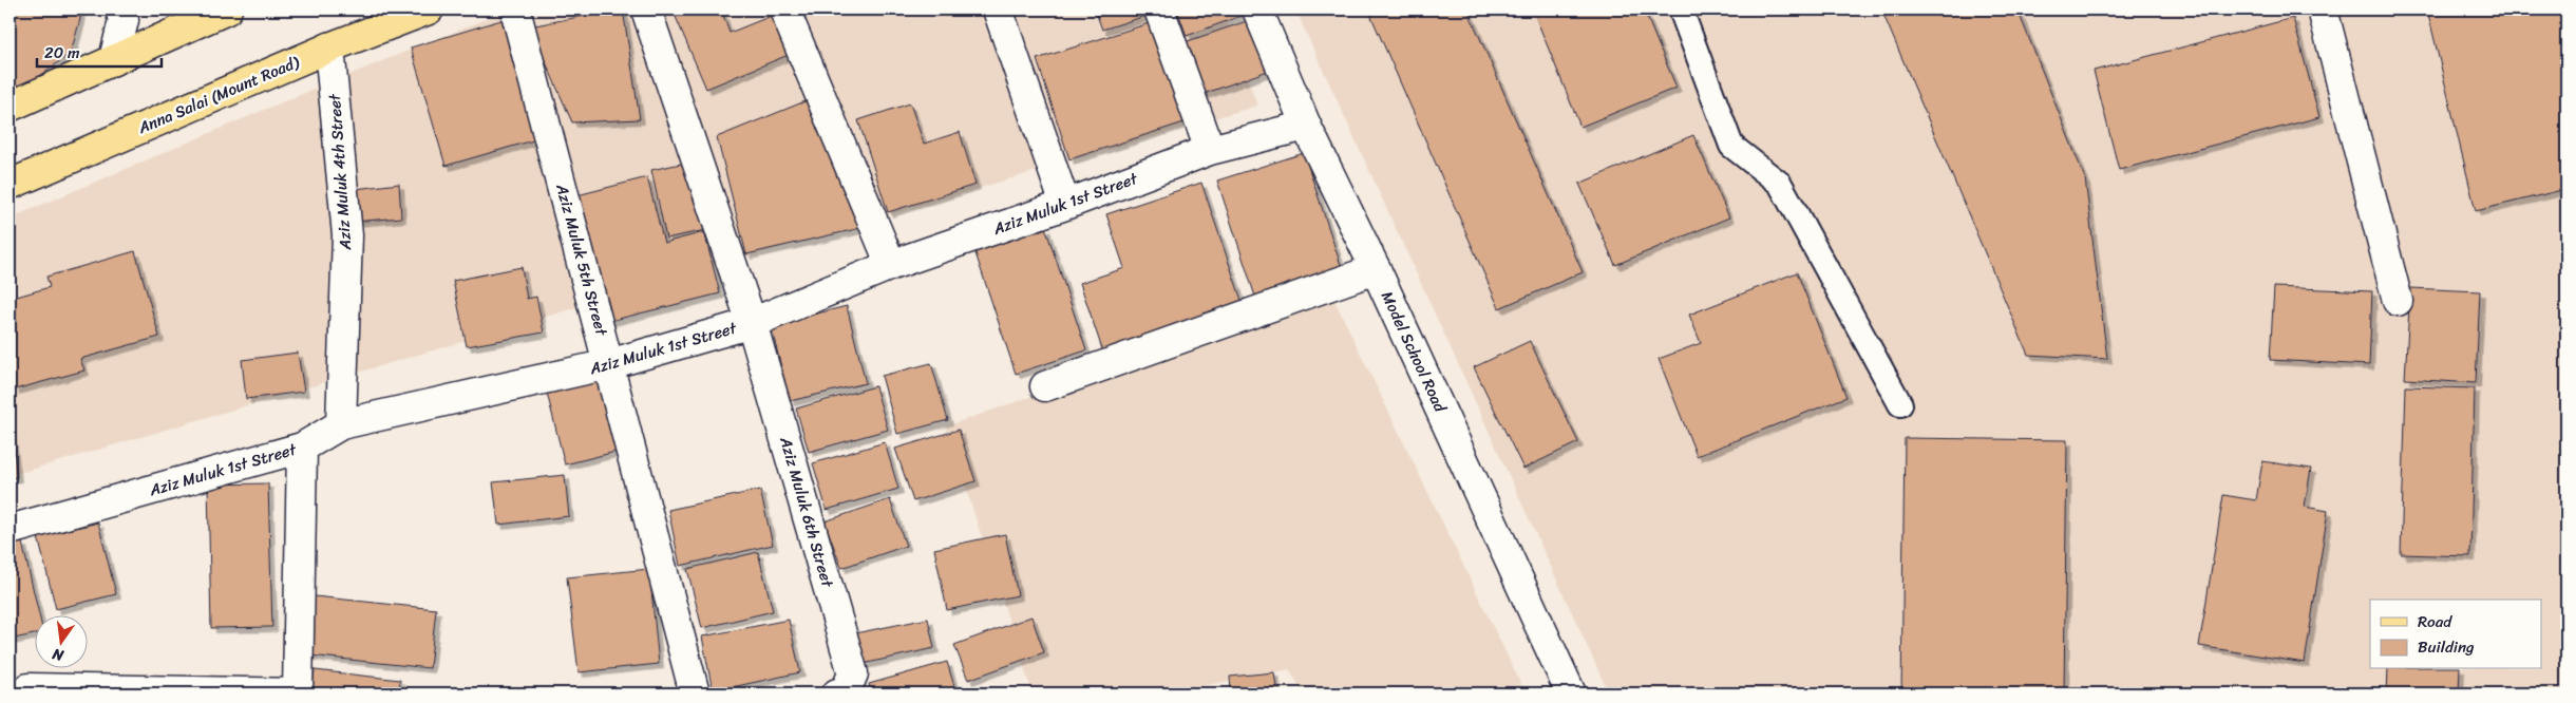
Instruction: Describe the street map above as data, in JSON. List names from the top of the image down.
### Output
{
  "streets": {
    "main road": ["Anna Salai (Mount Road)"],
    "street": [
      "Aziz Muluk 4th Street",
      "Aziz Muluk 1st Street",
      "Aziz Muluk 5th Street",
      "Model School Road",
      "Aziz Muluk 6th Street"
    ]
  },
  "crossings": [
    ["Anna Salai (Mount Road)", "Aziz Muluk 4th Street"],
    ["Aziz Muluk 4th Street", "Aziz Muluk 1st Street"],
    ["Aziz Muluk 1st Street", "Aziz Muluk 5th Street"],
    ["Aziz Muluk 1st Street", "Model School Road"],
    ["Aziz Muluk 1st Street", "Aziz Muluk 6th Street"]
  ],
  "legend": ["Road", "Building"],
  "scale_bar": "20 m",
  "north": "bottom"
}
